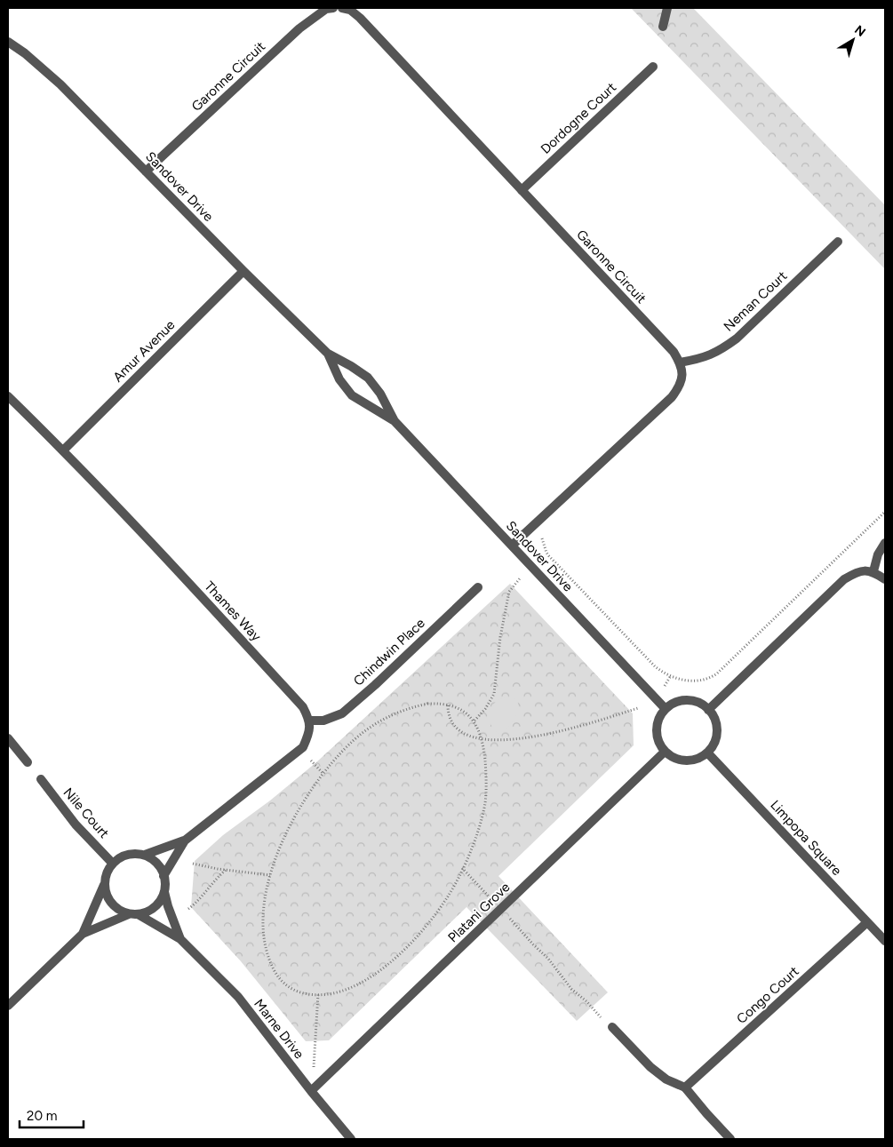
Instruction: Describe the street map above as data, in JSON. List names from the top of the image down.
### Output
{
  "streets": {
    "street": [
      "Garonne Circuit",
      "Dordogne Court",
      "Sandover Drive",
      "Neman Court",
      "Amur Avenue",
      "Thames Way",
      "Chindwin Place",
      "Nile Court",
      "Limpopa Square",
      "Platani Grove",
      "Congo Court",
      "Marne Drive"
    ]
  },
  "crossings": [
    ["Garonne Circuit", "Dordogne Court"],
    ["Garonne Circuit", "Sandover Drive"],
    ["Garonne Circuit", "Neman Court"],
    ["Sandover Drive", "Amur Avenue"],
    ["Sandover Drive", "Limpopa Square"],
    ["Sandover Drive", "Platani Grove"],
    ["Amur Avenue", "Thames Way"],
    ["Thames Way", "Chindwin Place"],
    ["Nile Court", "Marne Drive"],
    ["Limpopa Square", "Platani Grove"],
    ["Limpopa Square", "Congo Court"],
    ["Platani Grove", "Marne Drive"]
  ],
  "scale_bar": "20 m",
  "north": "top right"
}
